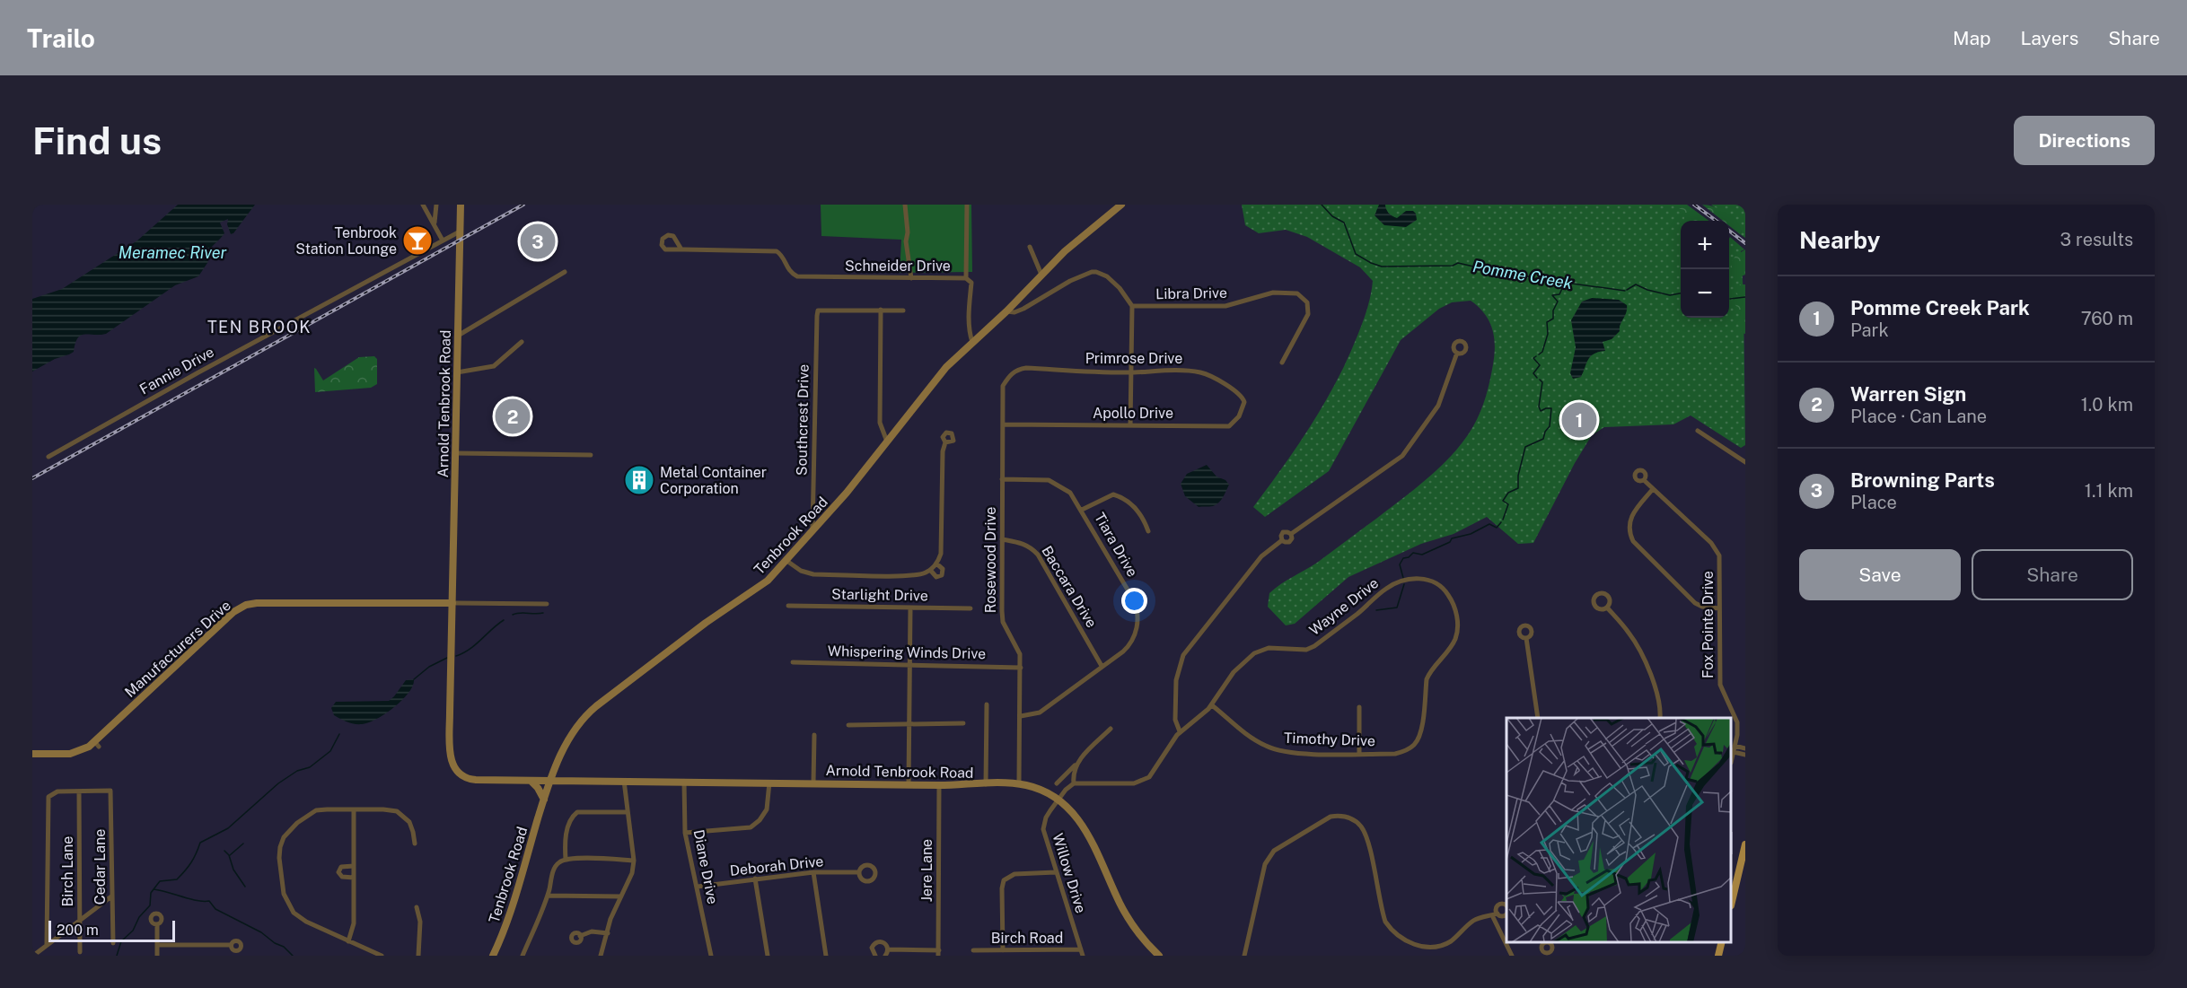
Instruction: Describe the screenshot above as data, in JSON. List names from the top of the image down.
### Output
{
  "streets": {
    "street": [
      "Schneider Drive",
      "Libra Drive",
      "Primrose Drive",
      "Fannie Drive",
      "Arnold Tenbrook Road",
      "Apollo Drive",
      "Southcrest Drive",
      "Tenbrook Road",
      "Tiara Drive",
      "Rosewood Drive",
      "Baccara Drive",
      "Starlight Drive",
      "Wayne Drive",
      "Fox Pointe Drive",
      "Manufacturers Drive",
      "Whispering Winds Drive",
      "Timothy Drive",
      "Deborah Drive",
      "Cedar Lane",
      "Diane Drive",
      "Jere Lane",
      "Birch Lane",
      "Willow Drive",
      "Birch Road"
    ]
  },
  "crossings": [
    ["Schneider Drive", "Tenbrook Road"],
    ["Primrose Drive", "Apollo Drive"],
    ["Primrose Drive", "Rosewood Drive"],
    ["Fannie Drive", "Arnold Tenbrook Road"],
    ["Arnold Tenbrook Road", "Tenbrook Road"],
    ["Arnold Tenbrook Road", "Rosewood Drive"],
    ["Arnold Tenbrook Road", "Manufacturers Drive"],
    ["Arnold Tenbrook Road", "Diane Drive"],
    ["Arnold Tenbrook Road", "Jere Lane"],
    ["Arnold Tenbrook Road", "Willow Drive"],
    ["Apollo Drive", "Rosewood Drive"],
    ["Southcrest Drive", "Tenbrook Road"],
    ["Tiara Drive", "Rosewood Drive"],
    ["Tiara Drive", "Baccara Drive"],
    ["Rosewood Drive", "Baccara Drive"],
    ["Rosewood Drive", "Whispering Winds Drive"],
    ["Wayne Drive", "Timothy Drive"],
    ["Wayne Drive", "Willow Drive"],
    ["Deborah Drive", "Diane Drive"],
    ["Cedar Lane", "Birch Lane"],
    ["Willow Drive", "Birch Road"]
  ],
  "districts": ["TEN BROOK"],
  "water": ["Meramec River", "Pomme Creek"],
  "places": {
    "bar": ["Tenbrook Station Lounge"],
    "building": ["Metal Container Corporation"]
  },
  "scale_bar": "200 m",
  "page": {
    "header": "Trailo",
    "nav": ["Map", "Layers", "Share"],
    "buttons": [
      "Directions",
      ["Save", "Share"]
    ],
    "title": "Find us",
    "heading": ["Nearby", "3 results"],
    "map_buttons": ["+", "−"],
    "pins": ["3", "2", "1"],
    "list": [
      {
        "mark": "1",
        "name": "Pomme Creek Park",
        "note": "Park",
        "value": "760 m"
      },
      {
        "mark": "2",
        "name": "Warren Sign",
        "note": "Place · Can Lane",
        "value": "1.0 km"
      },
      {
        "mark": "3",
        "name": "Browning Parts",
        "note": "Place",
        "value": "1.1 km"
      }
    ],
    "scale": "200 m"
  }
}
